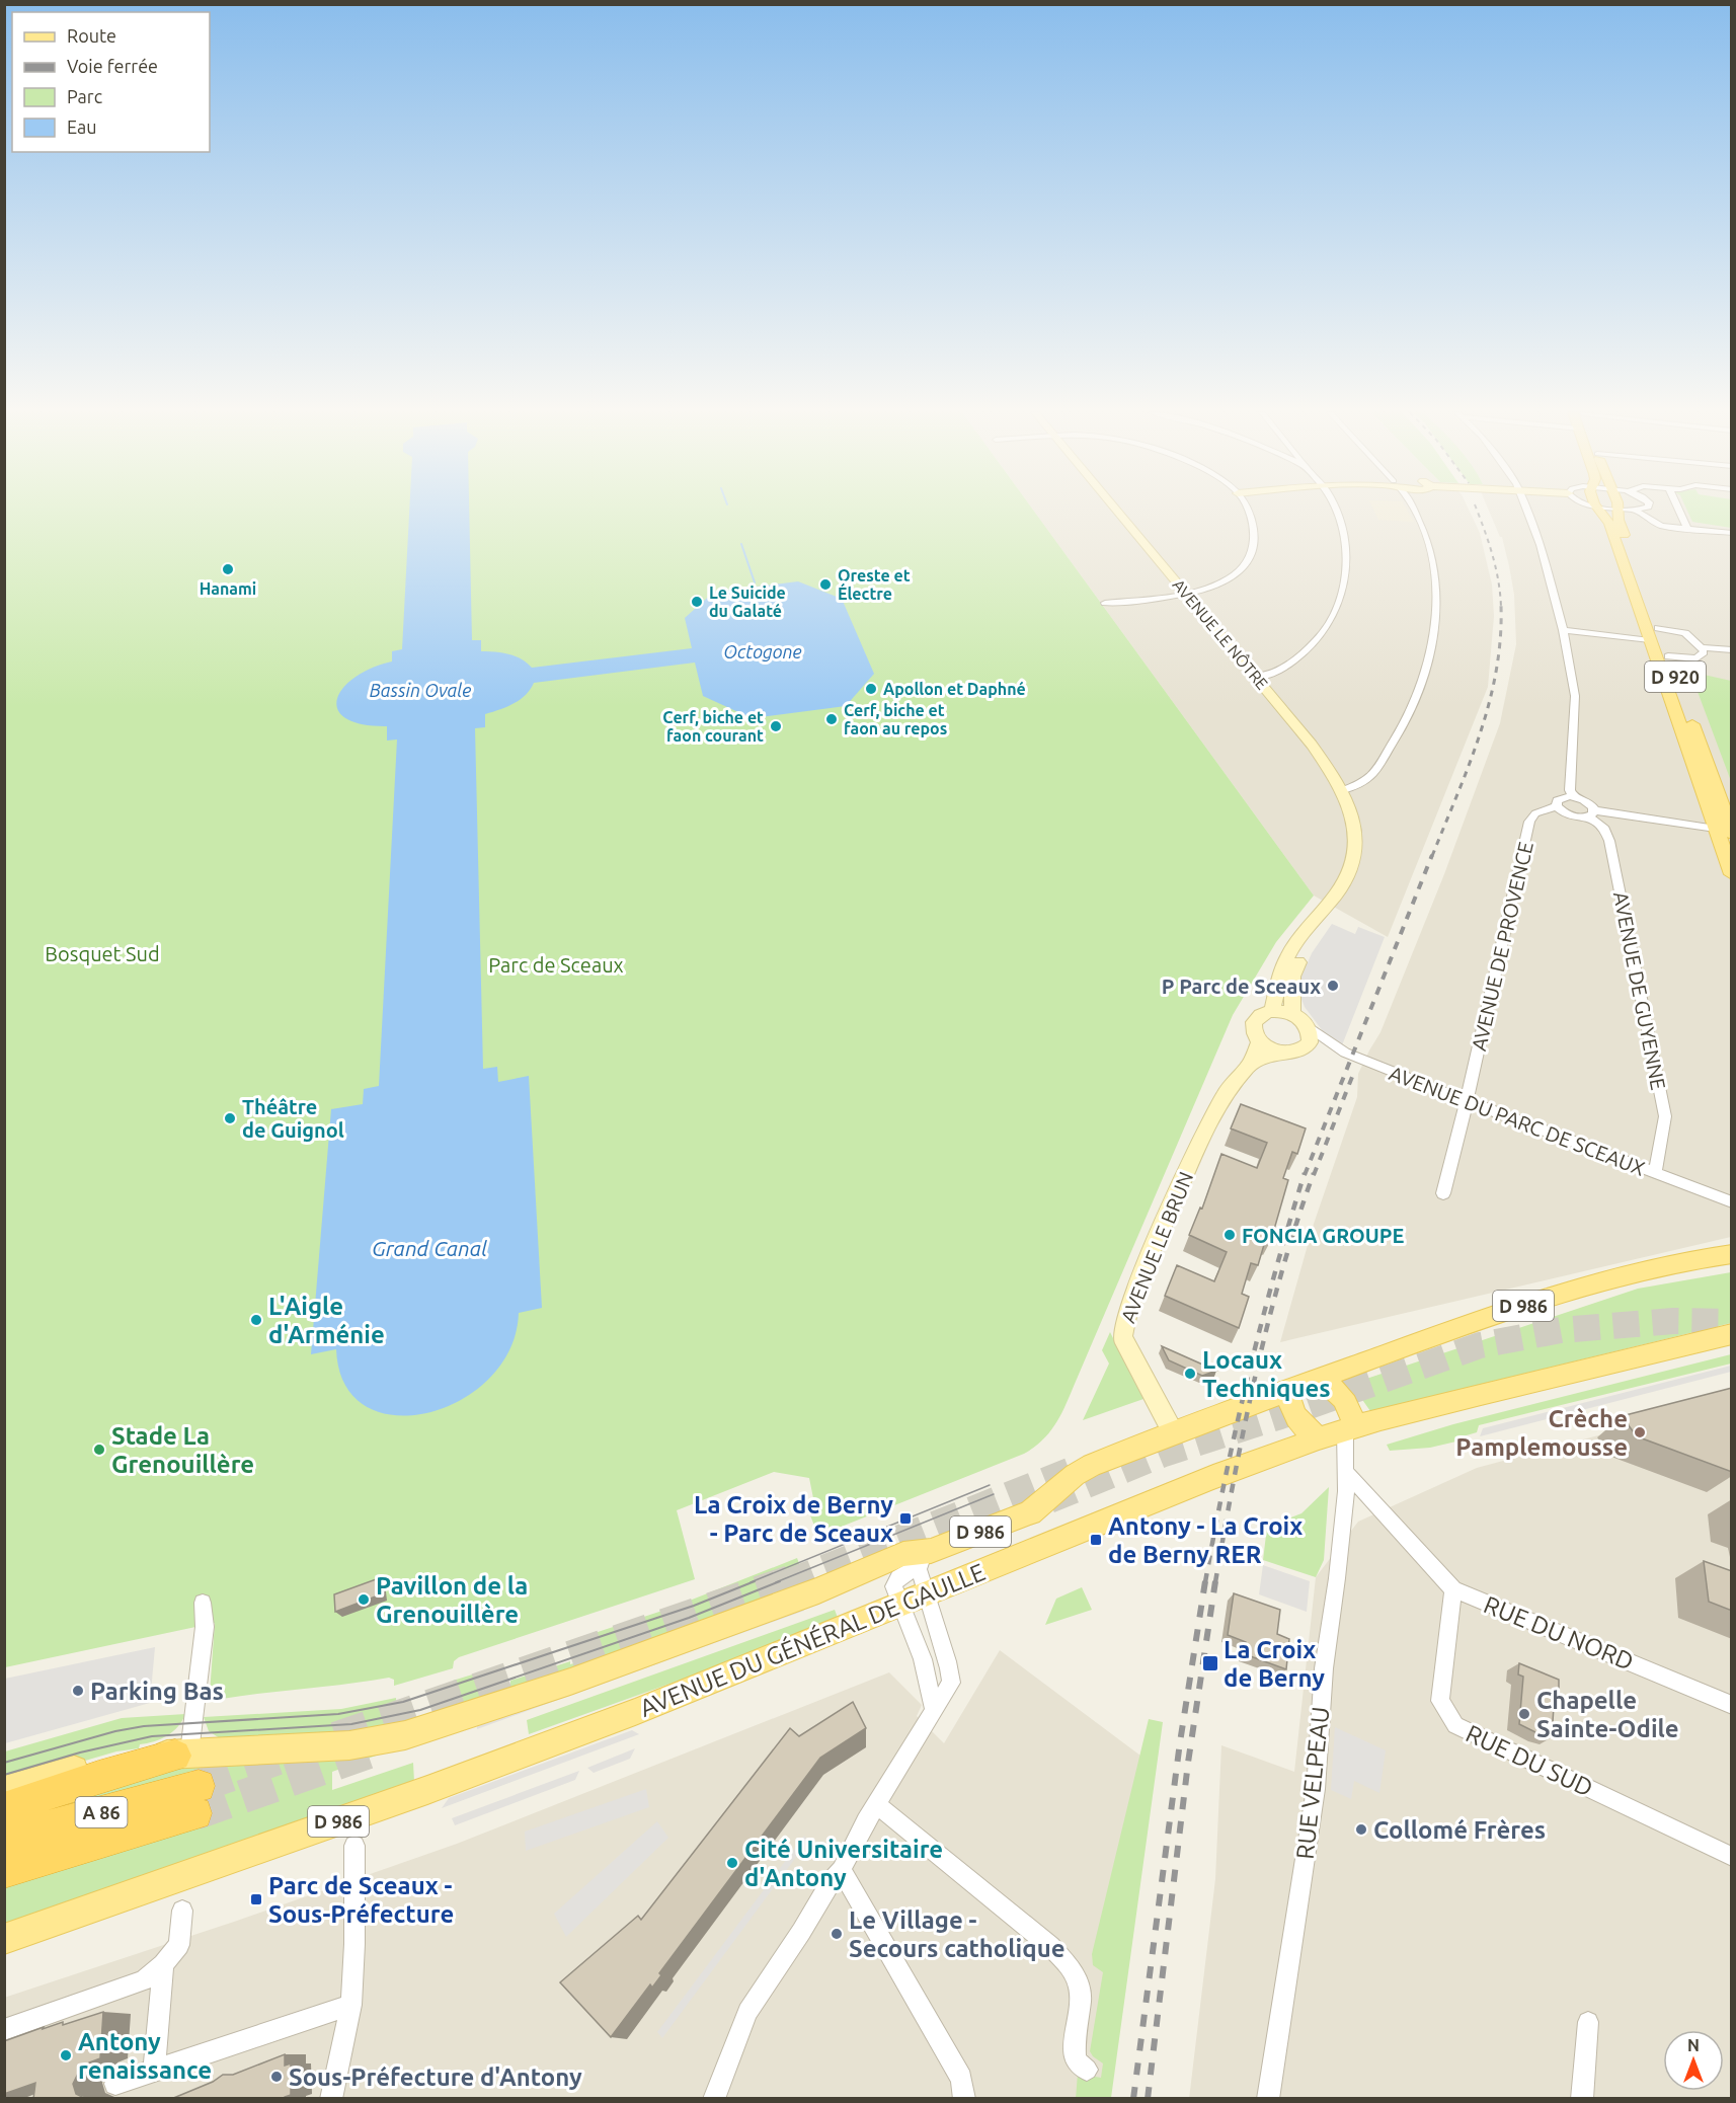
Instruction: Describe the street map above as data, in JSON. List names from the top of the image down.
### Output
{
  "streets": {
    "highway": ["A 86"],
    "main road": [
      "AVENUE LE NÔTRE",
      "D 920",
      "AVENUE LE BRUN",
      "D 986",
      "AVENUE DU GÉNÉRAL DE GAULLE"
    ],
    "street": [
      "AVENUE DE PROVENCE",
      "AVENUE DE GUYENNE",
      "AVENUE DU PARC DE SCEAUX",
      "RUE DU NORD",
      "RUE DU SUD",
      "RUE VELPEAU"
    ]
  },
  "crossings": [
    ["AVENUE DE PROVENCE", "AVENUE DU PARC DE SCEAUX"],
    ["AVENUE DE GUYENNE", "AVENUE DU PARC DE SCEAUX"],
    ["AVENUE DU PARC DE SCEAUX", "AVENUE LE BRUN"],
    ["AVENUE LE BRUN", "AVENUE DU GÉNÉRAL DE GAULLE"],
    ["RUE DU NORD", "RUE DU SUD"],
    ["AVENUE DU GÉNÉRAL DE GAULLE", "RUE VELPEAU"]
  ],
  "water": ["Octogone", "Bassin Ovale", "Grand Canal"],
  "parks": ["Bosquet Sud", "Parc de Sceaux"],
  "places": {
    "other": [
      "Hanami",
      "Oreste et Électre",
      "Le Suicide du Galaté",
      "Apollon et Daphné",
      "Cerf, biche et faon au repos",
      "Cerf, biche et faon courant",
      "P Parc de Sceaux",
      "Théâtre de Guignol",
      "FONCIA GROUPE",
      "L'Aigle d'Arménie",
      "Locaux Techniques",
      "Crèche Pamplemousse",
      "Stade La Grenouillère",
      "Pavillon de la Grenouillère",
      "Parking Bas",
      "Chapelle Sainte-Odile",
      "Collomé Frères",
      "Cité Universitaire d'Antony",
      "Le Village - Secours catholique",
      "Antony renaissance",
      "Sous-Préfecture d'Antony"
    ],
    "transit": [
      "La Croix de Berny - Parc de Sceaux",
      "Antony - La Croix de Berny RER",
      "La Croix de Berny",
      "Parc de Sceaux - Sous-Préfecture"
    ]
  },
  "legend": [
    "Route",
    "Voie ferrée",
    "Parc",
    "Eau"
  ],
  "north": "top"
}
